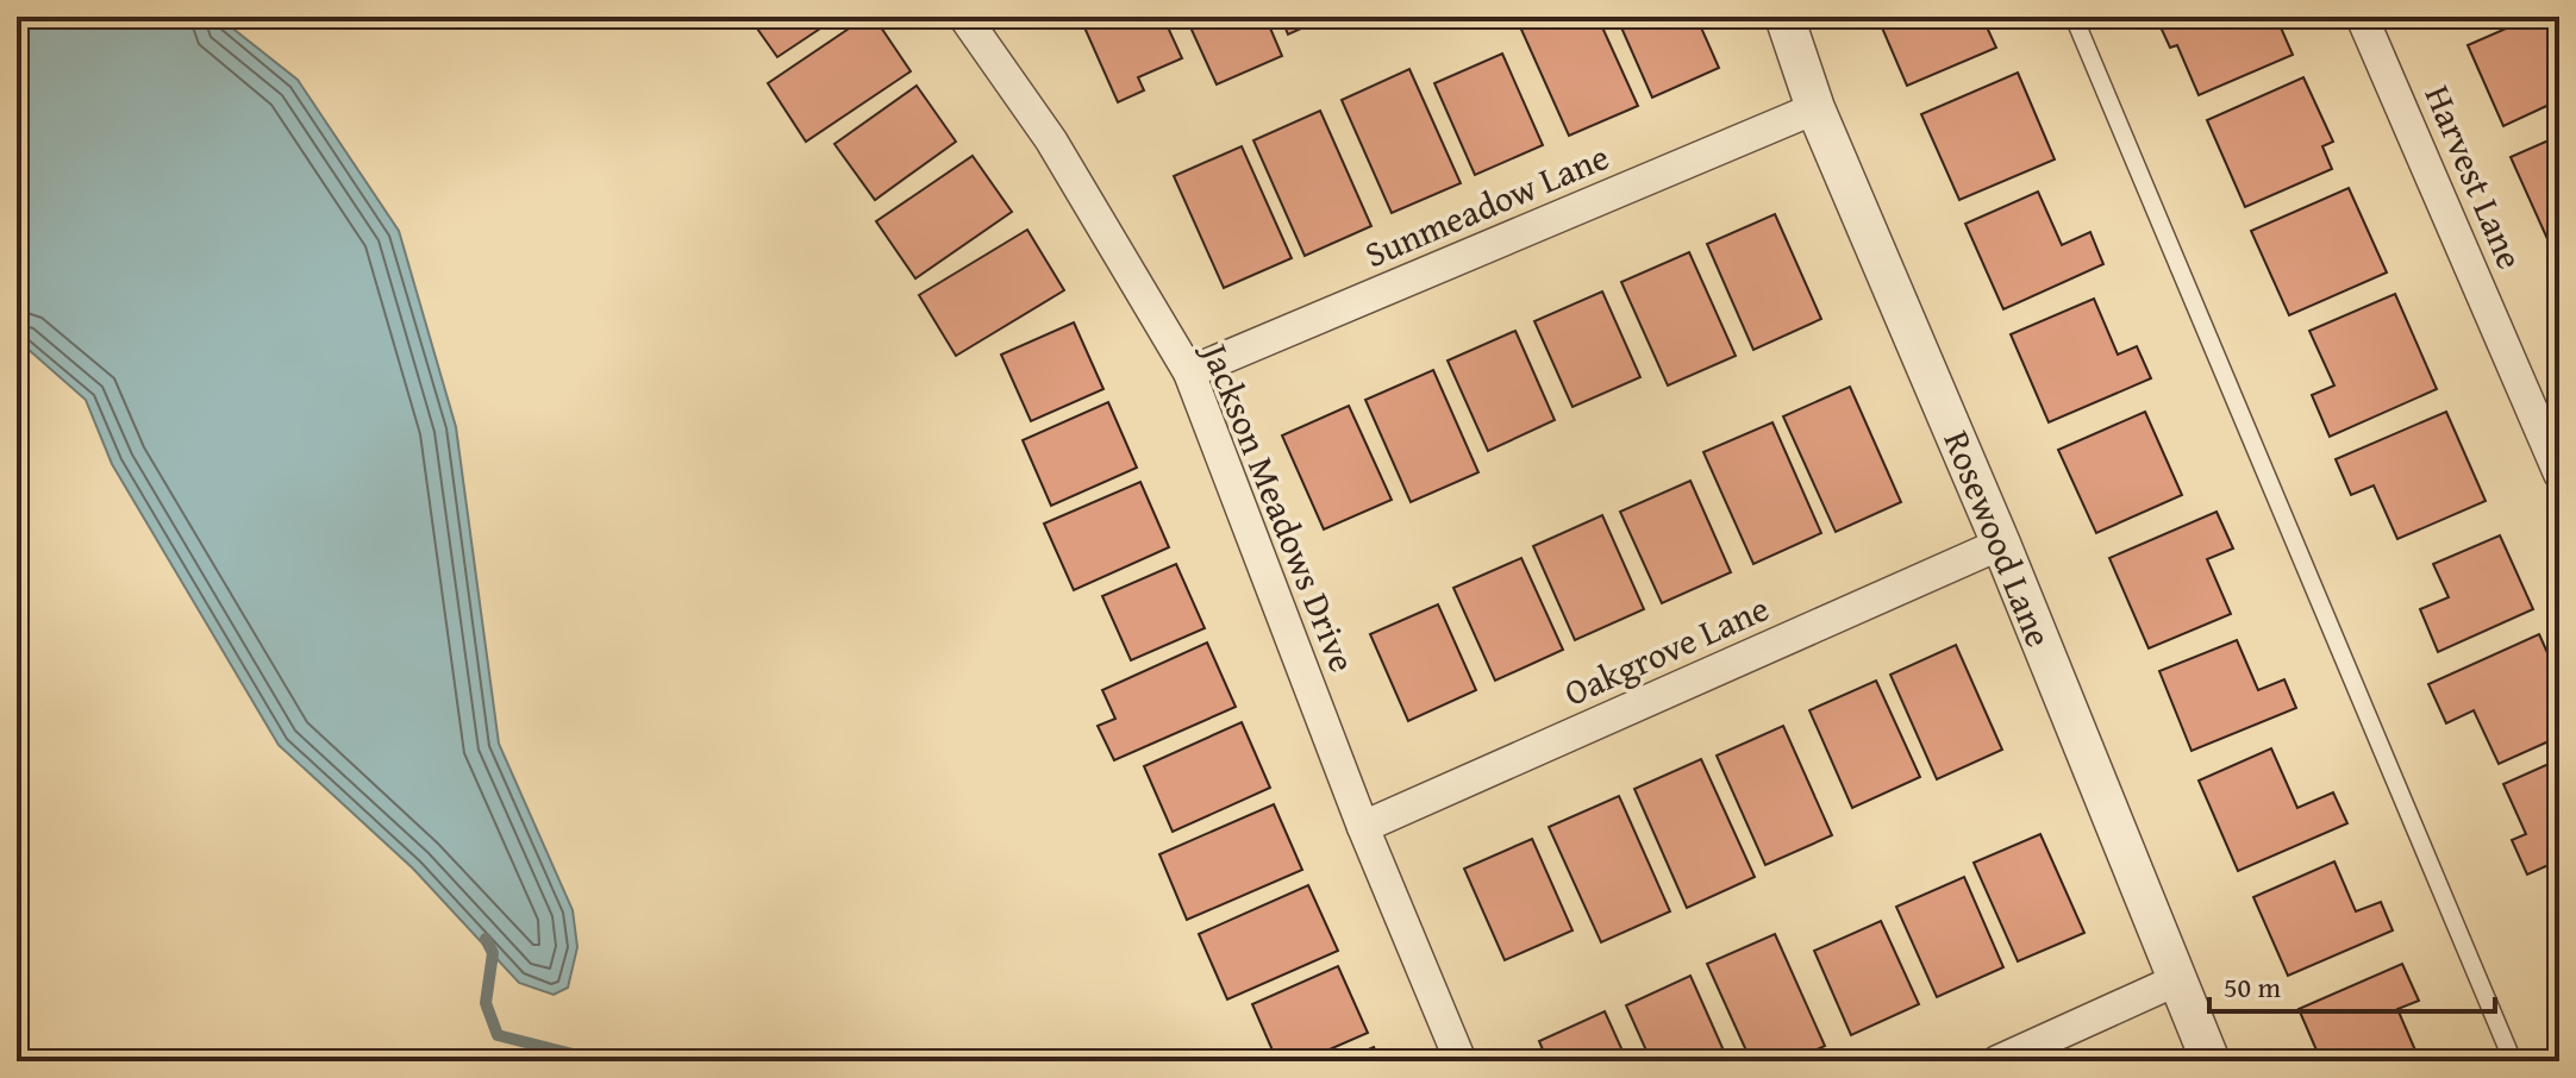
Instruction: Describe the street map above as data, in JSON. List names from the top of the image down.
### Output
{
  "streets": {
    "street": [
      "Harvest Lane",
      "Sunmeadow Lane",
      "Jackson Meadows Drive",
      "Rosewood Lane",
      "Oakgrove Lane"
    ]
  },
  "crossings": [
    ["Sunmeadow Lane", "Jackson Meadows Drive"],
    ["Sunmeadow Lane", "Rosewood Lane"],
    ["Jackson Meadows Drive", "Oakgrove Lane"],
    ["Rosewood Lane", "Oakgrove Lane"]
  ],
  "scale_bar": "50 m"
}
